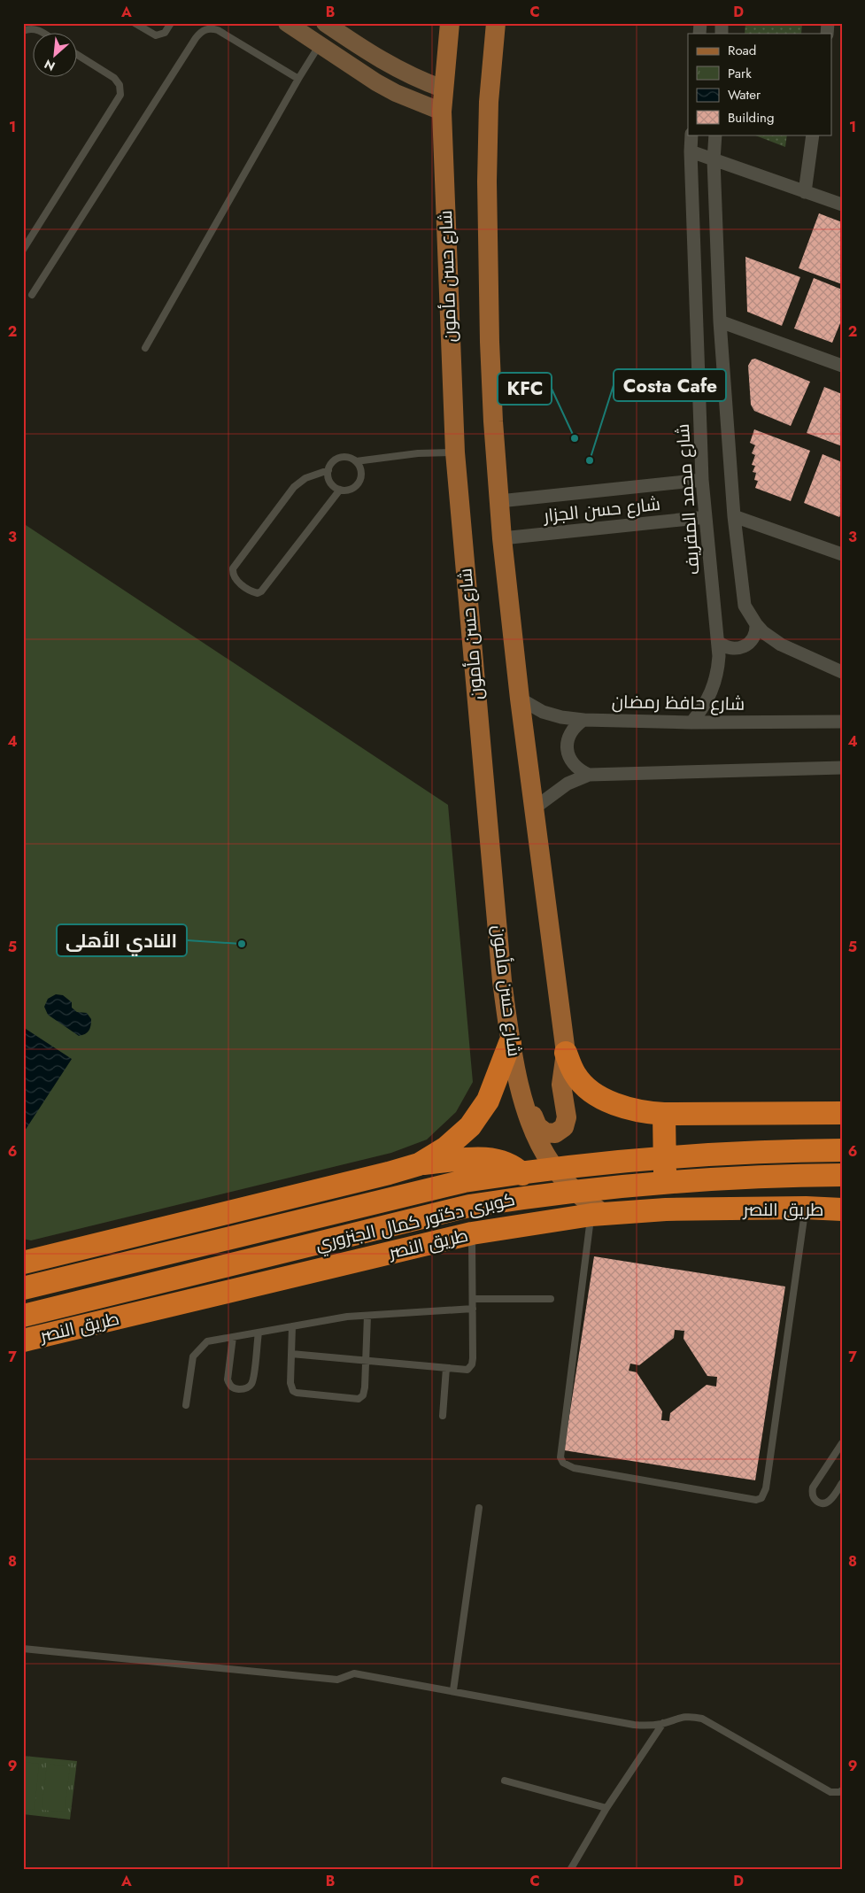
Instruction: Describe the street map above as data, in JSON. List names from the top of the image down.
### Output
{
  "streets": {
    "highway": ["طريق النصر", "كوبرى دكتور كمال الجنزوري"],
    "main road": ["شارع حسن مأمون"],
    "street": ["شارع محمد المقريف", "شارع حسن الجزار", "شارع حافظ رمضان"]
  },
  "crossings": [
    ["شارع حسن مأمون", "طريق النصر"],
    ["شارع محمد المقريف", "شارع حسن الجزار"],
    ["شارع محمد المقريف", "شارع حافظ رمضان"]
  ],
  "places": ["KFC", "Costa Cafe", "النادي الأهلى"],
  "legend": [
    "Road",
    "Park",
    "Water",
    "Building"
  ],
  "north": "bottom left",
  "grid": {
    "columns": [
      "A",
      "B",
      "C",
      "D"
    ],
    "rows": [
      "1",
      "2",
      "3",
      "4",
      "5",
      "6",
      "7",
      "8",
      "9"
    ]
  }
}
